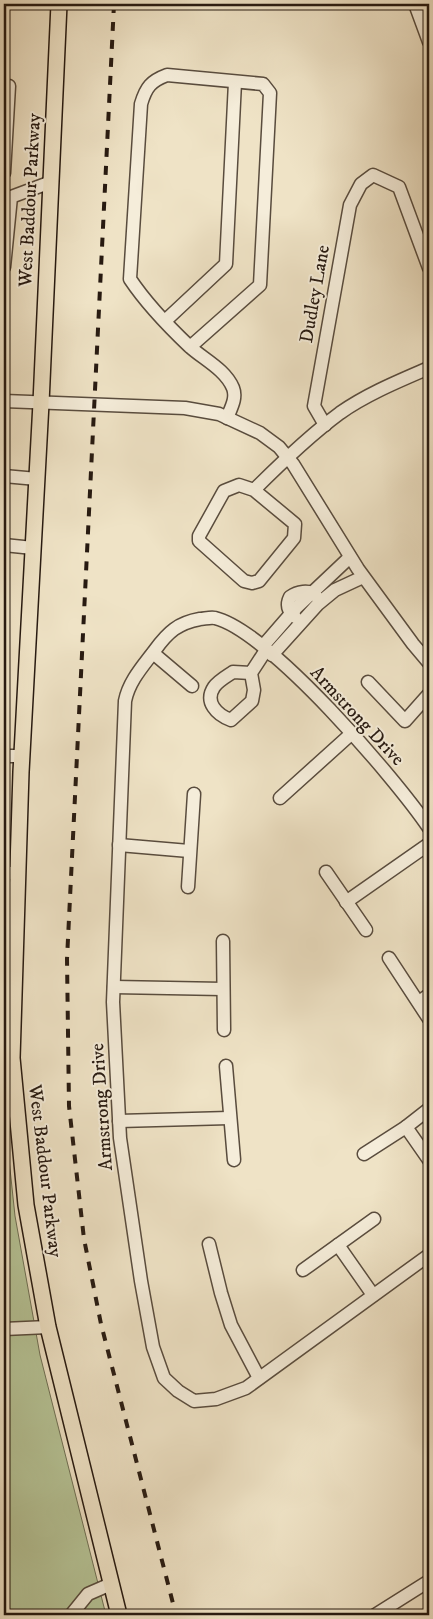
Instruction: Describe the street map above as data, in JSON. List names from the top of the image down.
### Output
{
  "streets": {
    "main road": ["West Baddour Parkway"],
    "street": ["Dudley Lane", "Armstrong Drive"]
  }
}
